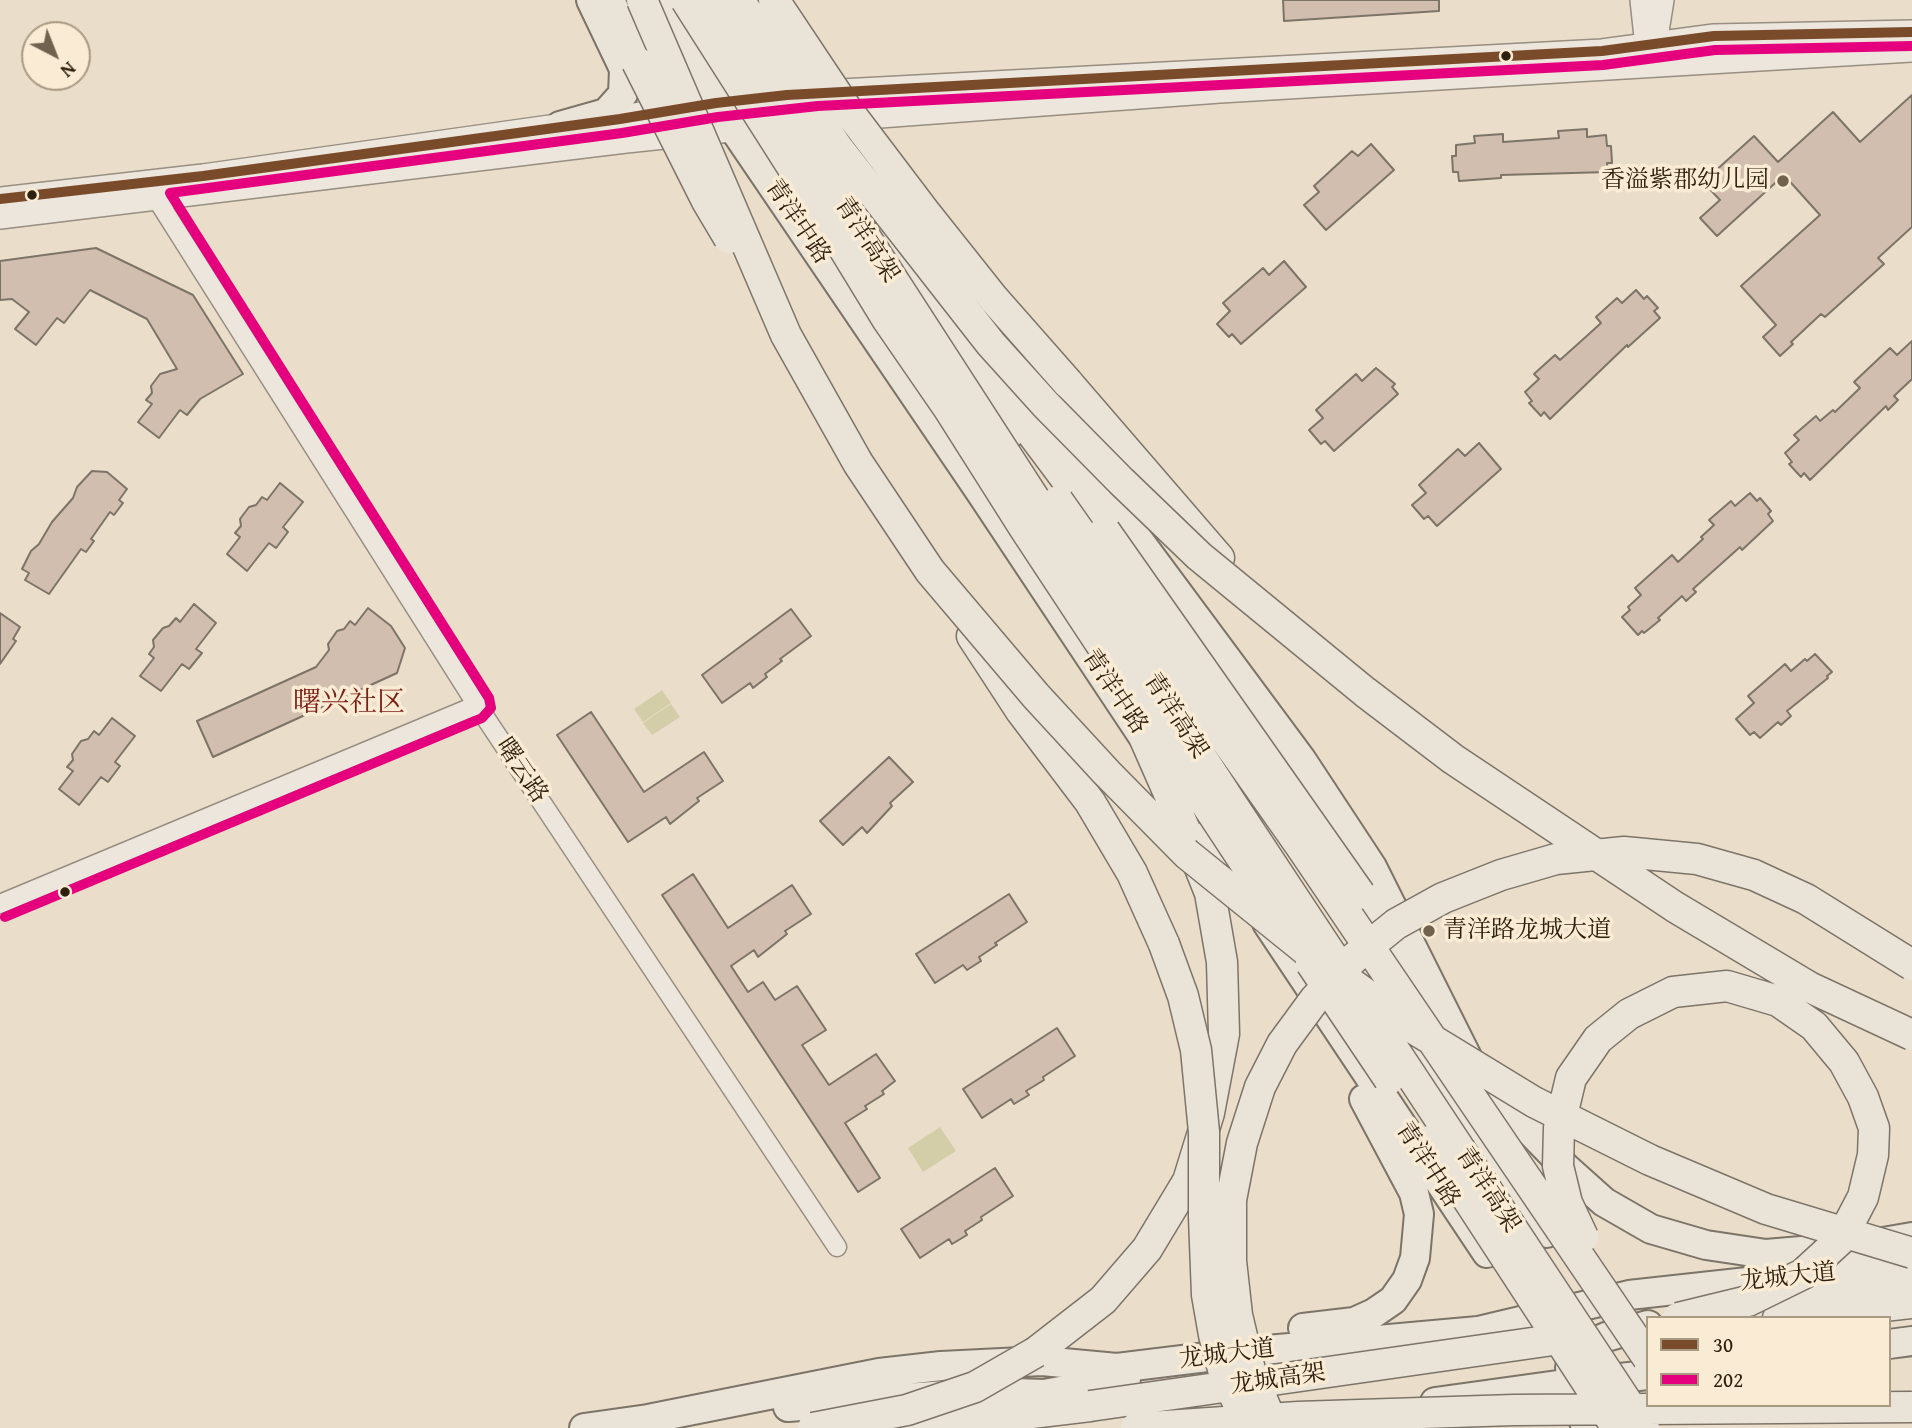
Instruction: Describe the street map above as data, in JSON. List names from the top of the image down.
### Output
{
  "streets": {
    "highway": ["青洋高架", "龙城高架"],
    "main road": ["青洋中路", "龙城大道"],
    "street": ["曙云路"]
  },
  "crossings": [
    ["青洋中路", "龙城大道"],
    ["青洋中路", "龙城高架"]
  ],
  "districts": ["曙兴社区"],
  "places": ["香溢紫郡幼儿园", "青洋路龙城大道"],
  "lines": ["transit line 30", "transit line 202"],
  "legend": ["30", "202"],
  "north": "bottom right"
}
